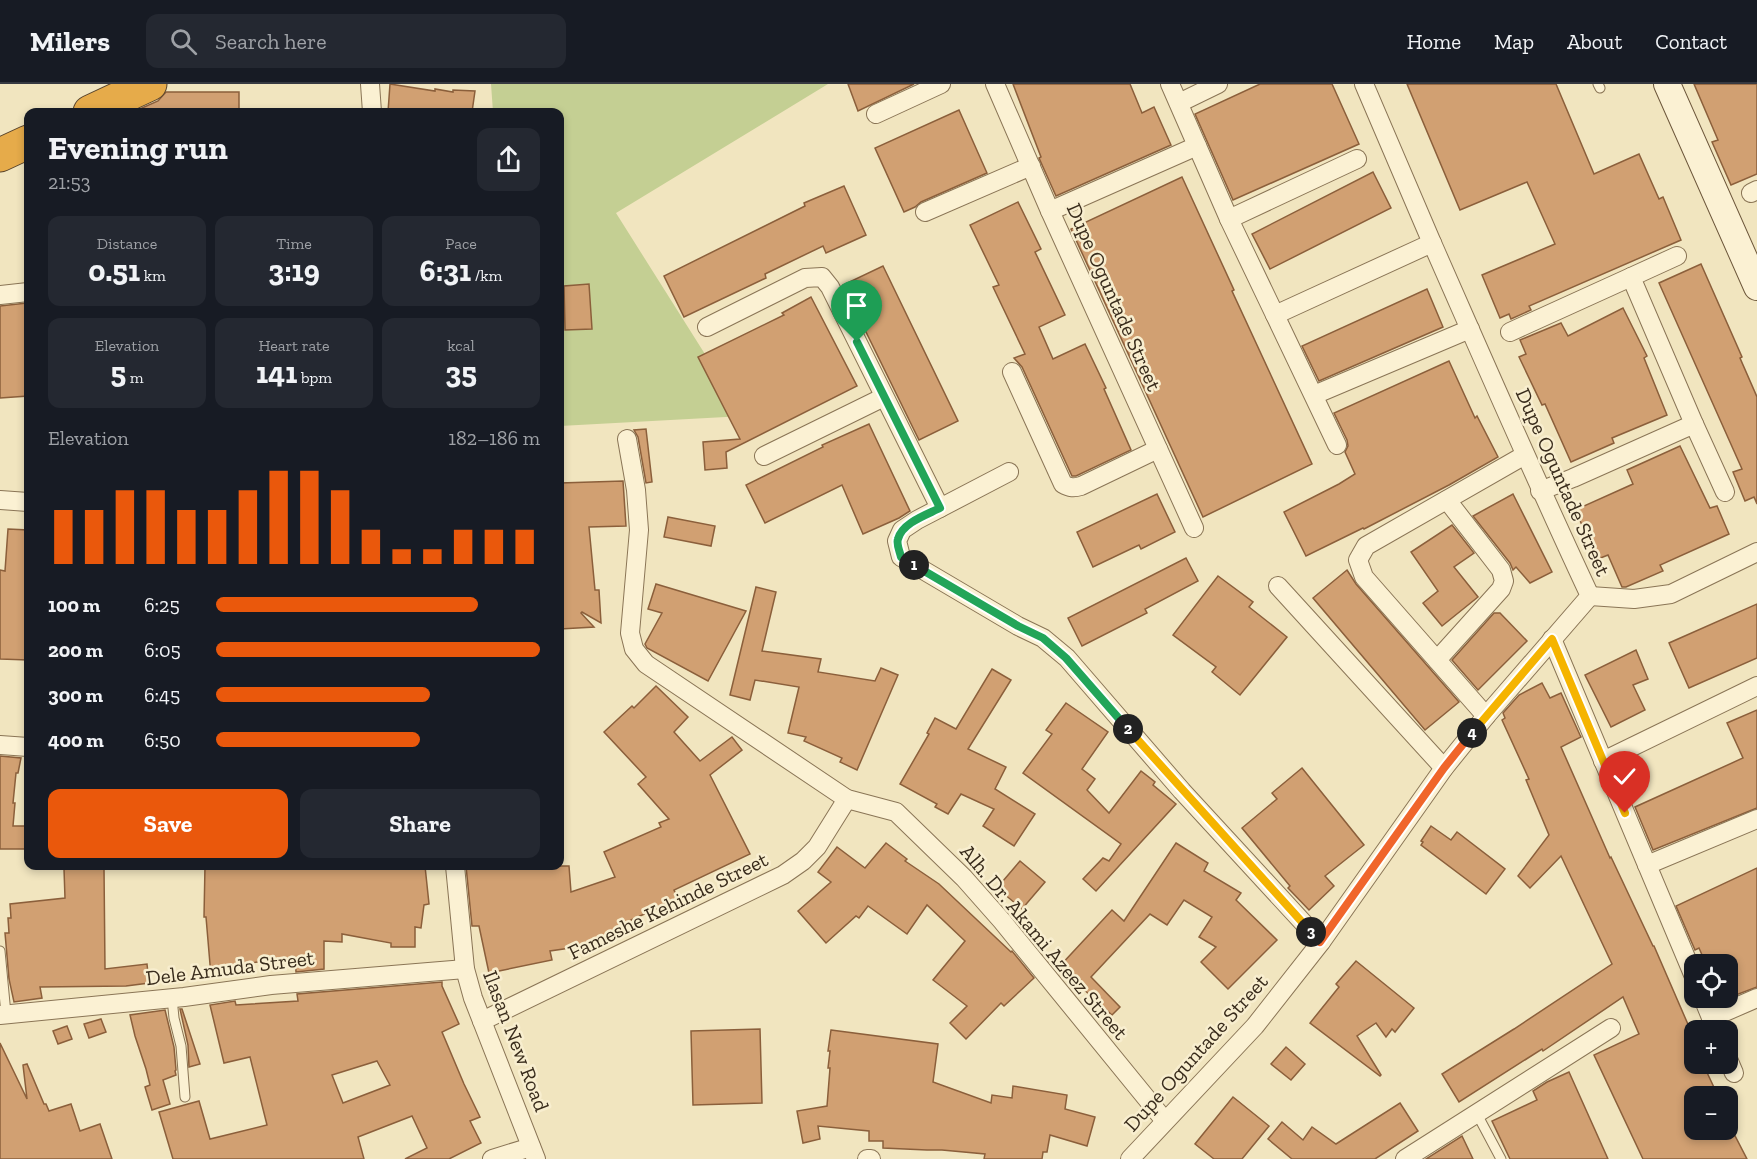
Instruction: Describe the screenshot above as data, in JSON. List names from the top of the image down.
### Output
{
  "streets": {
    "street": [
      "Dupe Oguntade Street",
      "Fameshe Kehinde Street",
      "Alh. Dr. Akami Azeez Street",
      "Dele Amuda Street",
      "Ilasan New Road"
    ]
  },
  "crossings": [
    ["Dupe Oguntade Street", "Alh. Dr. Akami Azeez Street"],
    ["Fameshe Kehinde Street", "Alh. Dr. Akami Azeez Street"],
    ["Fameshe Kehinde Street", "Ilasan New Road"],
    ["Dele Amuda Street", "Ilasan New Road"]
  ],
  "page": {
    "header": "Milers",
    "search": "Search here",
    "nav": [
      "Home",
      "Map",
      "About",
      "Contact"
    ],
    "heading": ["Evening run", "21:53"],
    "stats": [
      ["Distance", "0.51 km"],
      ["Time", "3:19"],
      ["Pace", "6:31 /km"],
      ["Elevation", "5 m"],
      ["Heart rate", "141 bpm"],
      ["kcal", "35"]
    ],
    "chart": ["Elevation", "182–186 m"],
    "pins": [
      "1",
      "2",
      "4",
      "3"
    ],
    "list": [
      {
        "name": "100 m",
        "note": "6:25"
      },
      {
        "name": "200 m",
        "note": "6:05"
      },
      {
        "name": "300 m",
        "note": "6:45"
      },
      {
        "name": "400 m",
        "note": "6:50"
      }
    ],
    "buttons": ["Save", "Share"],
    "map_buttons": ["+", "−"]
  }
}
